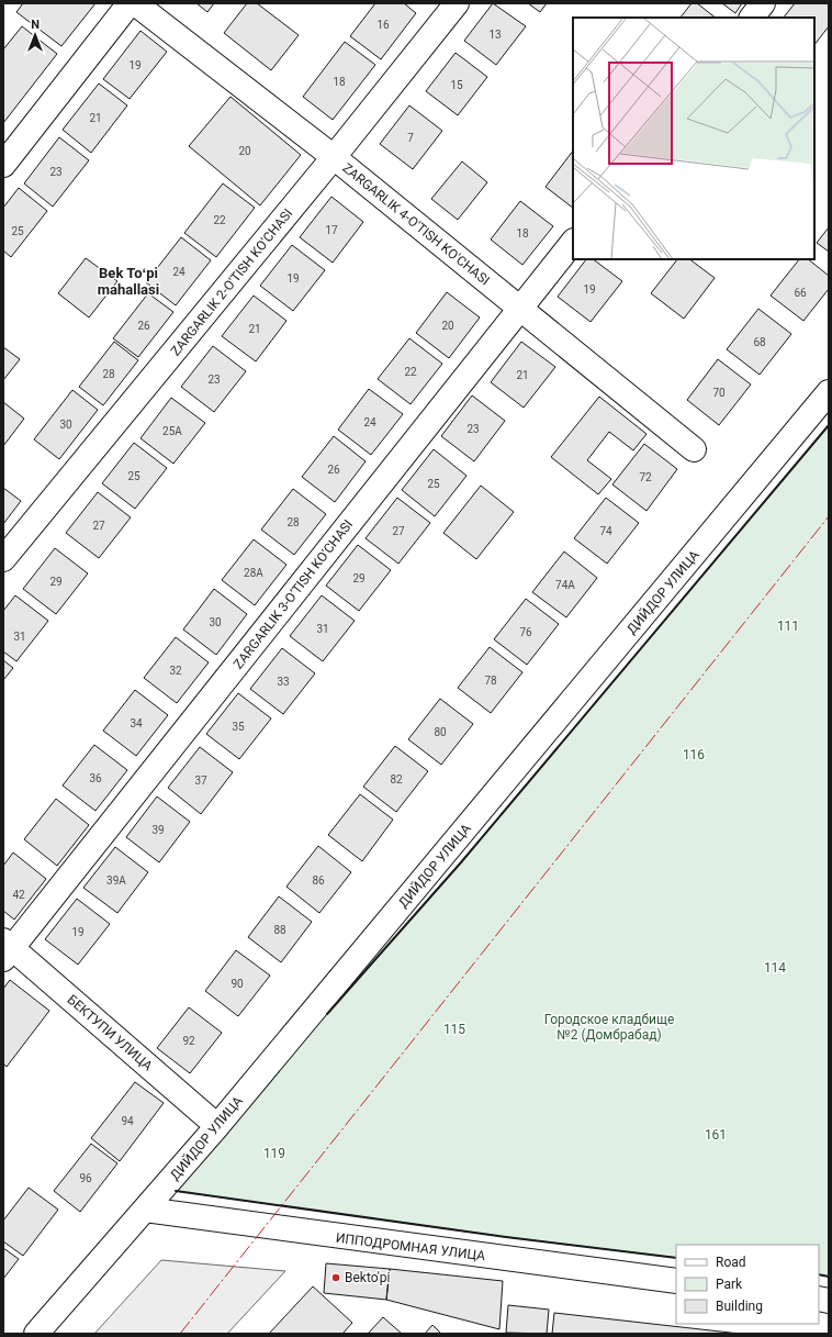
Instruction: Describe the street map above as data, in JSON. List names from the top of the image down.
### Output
{
  "streets": {
    "street": [
      "ZARGARLIK 4-O'TISH KO'CHASI",
      "ZARGARLIK 2-O'TISH KO'CHASI",
      "ДИЙДОР УЛИЦА",
      "ZARGARLIK 3-O'TISH KO'CHASI",
      "БЕКТУПИ УЛИЦА",
      "ИППОДРОМНАЯ УЛИЦА"
    ]
  },
  "crossings": [
    ["ZARGARLIK 4-O'TISH KO'CHASI", "ZARGARLIK 2-O'TISH KO'CHASI"],
    ["ZARGARLIK 4-O'TISH KO'CHASI", "ZARGARLIK 3-O'TISH KO'CHASI"],
    ["ДИЙДОР УЛИЦА", "БЕКТУПИ УЛИЦА"],
    ["ДИЙДОР УЛИЦА", "ИППОДРОМНАЯ УЛИЦА"],
    ["ZARGARLIK 3-O'TISH KO'CHASI", "БЕКТУПИ УЛИЦА"]
  ],
  "districts": ["Bek Toʻpi mahallasi"],
  "parks": [
    "111",
    "116",
    "114",
    "Городское кладбище №2 (Домбрабад)",
    "115",
    "161",
    "119"
  ],
  "places": ["Bekto'pi"],
  "house_numbers": [
    "16",
    "13",
    "19",
    "18",
    "15",
    "21",
    "7",
    "20",
    "23",
    "22",
    "17",
    "25",
    "18",
    "24",
    "19",
    "19",
    "66",
    "26",
    "20",
    "21",
    "68",
    "22",
    "28",
    "21",
    "23",
    "70",
    "24",
    "30",
    "23",
    "25A",
    "26",
    "25",
    "72",
    "25",
    "28",
    "27",
    "27",
    "74",
    "28A",
    "29",
    "29",
    "74A",
    "30",
    "31",
    "76",
    "31",
    "32",
    "78",
    "33",
    "34",
    "35",
    "80",
    "36",
    "82",
    "37",
    "39",
    "39A",
    "86",
    "42",
    "88",
    "19",
    "90",
    "92",
    "94",
    "96"
  ],
  "legend": ["Road", "Park", "Building"],
  "north": "top"
}
